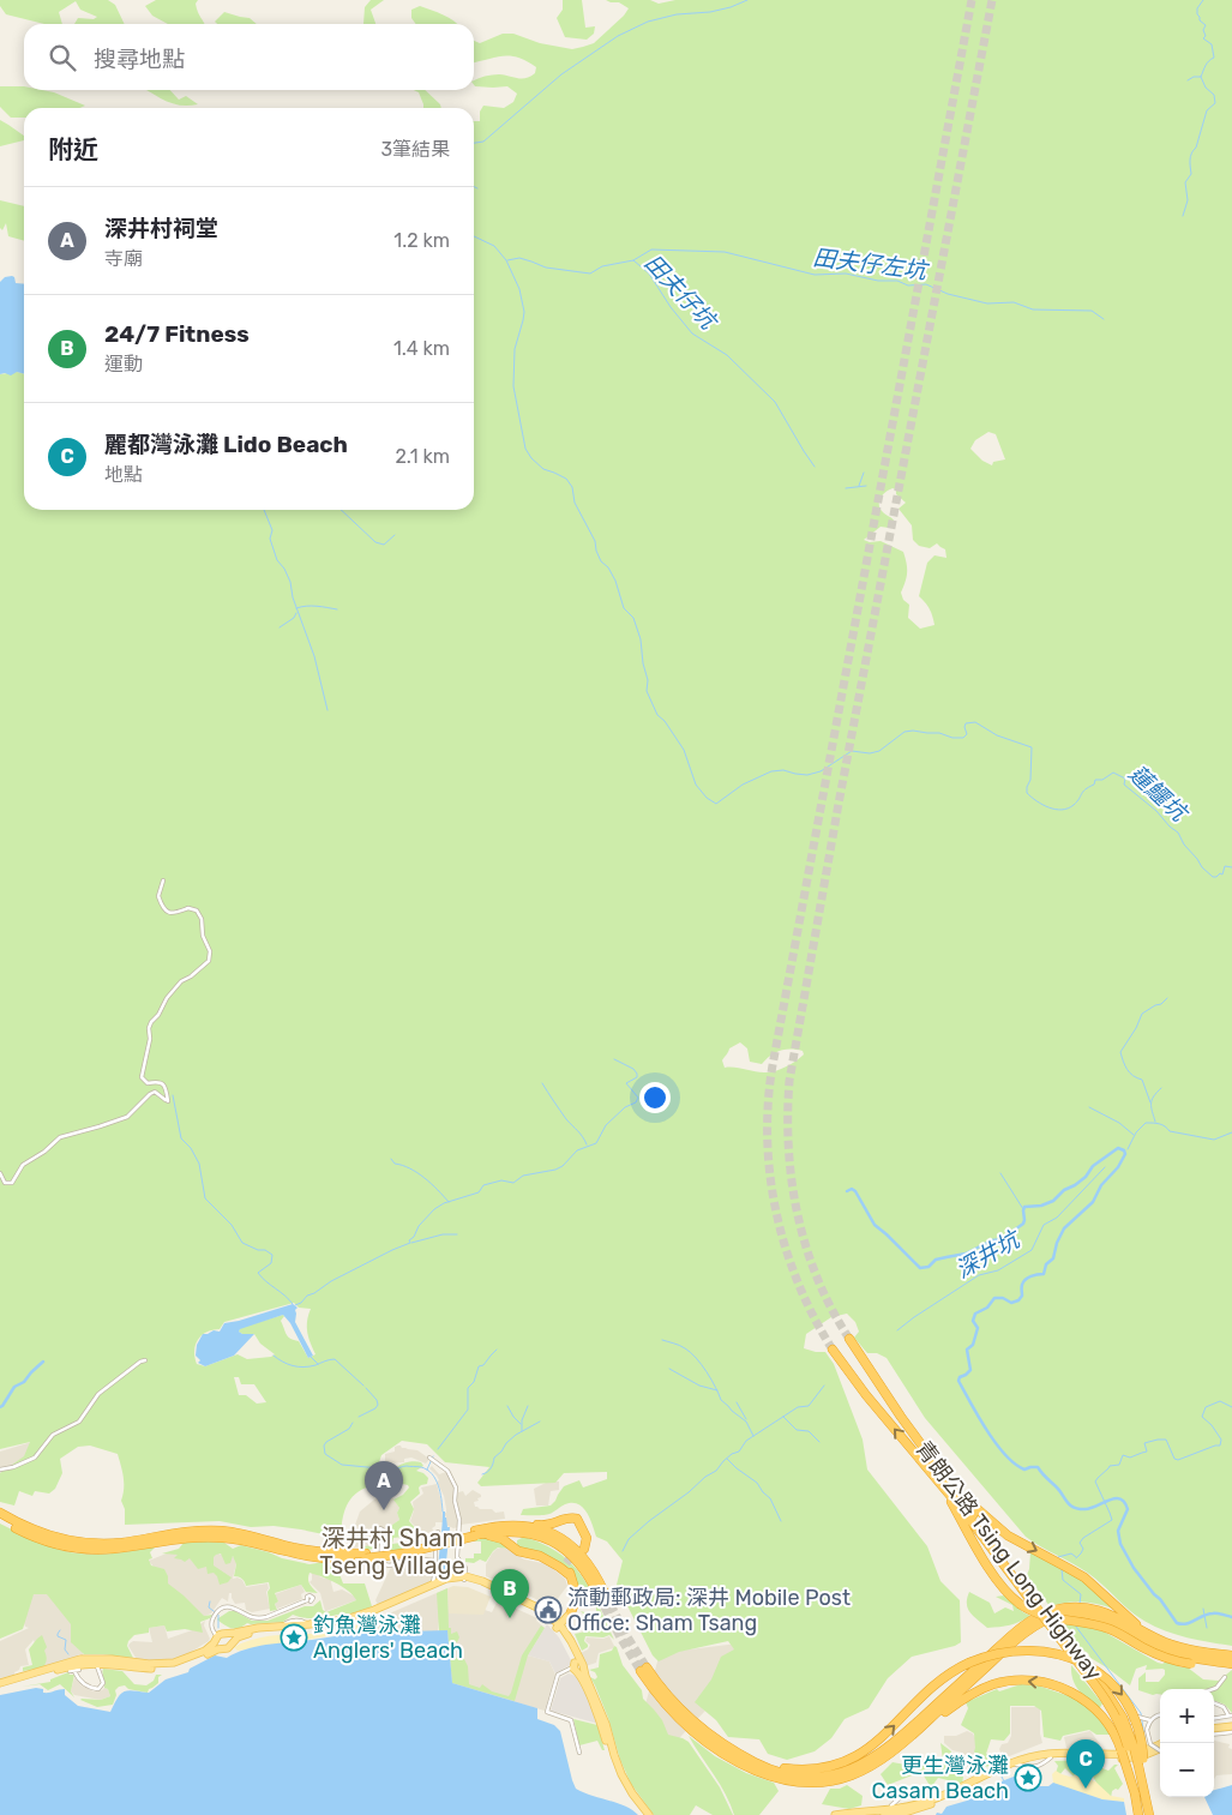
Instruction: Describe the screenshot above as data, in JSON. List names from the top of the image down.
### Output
{
  "streets": {
    "highway": ["青朗公路 Tsing Long Highway"]
  },
  "districts": ["深井村 Sham Tseng Village"],
  "water": [
    "田夫仔左坑",
    "田夫仔坑",
    "蓮鱷坑",
    "深井坑"
  ],
  "places": {
    "public building": ["流動郵政局: 深井 Mobile Post Office: Sham Tsang"],
    "place": ["釣魚灣泳灘 Anglers' Beach", "更生灣泳灘 Casam Beach"]
  },
  "page": {
    "search": "搜尋地點",
    "heading": ["附近", "3筆結果"],
    "list": [
      {
        "mark": "A",
        "name": "深井村祠堂",
        "note": "寺廟",
        "value": "1.2 km"
      },
      {
        "mark": "B",
        "name": "24/7 Fitness",
        "note": "運動",
        "value": "1.4 km"
      },
      {
        "mark": "C",
        "name": "麗都灣泳灘 Lido Beach",
        "note": "地點",
        "value": "2.1 km"
      }
    ],
    "pins": ["A", "B", "C"],
    "map_buttons": ["+", "−"]
  }
}
